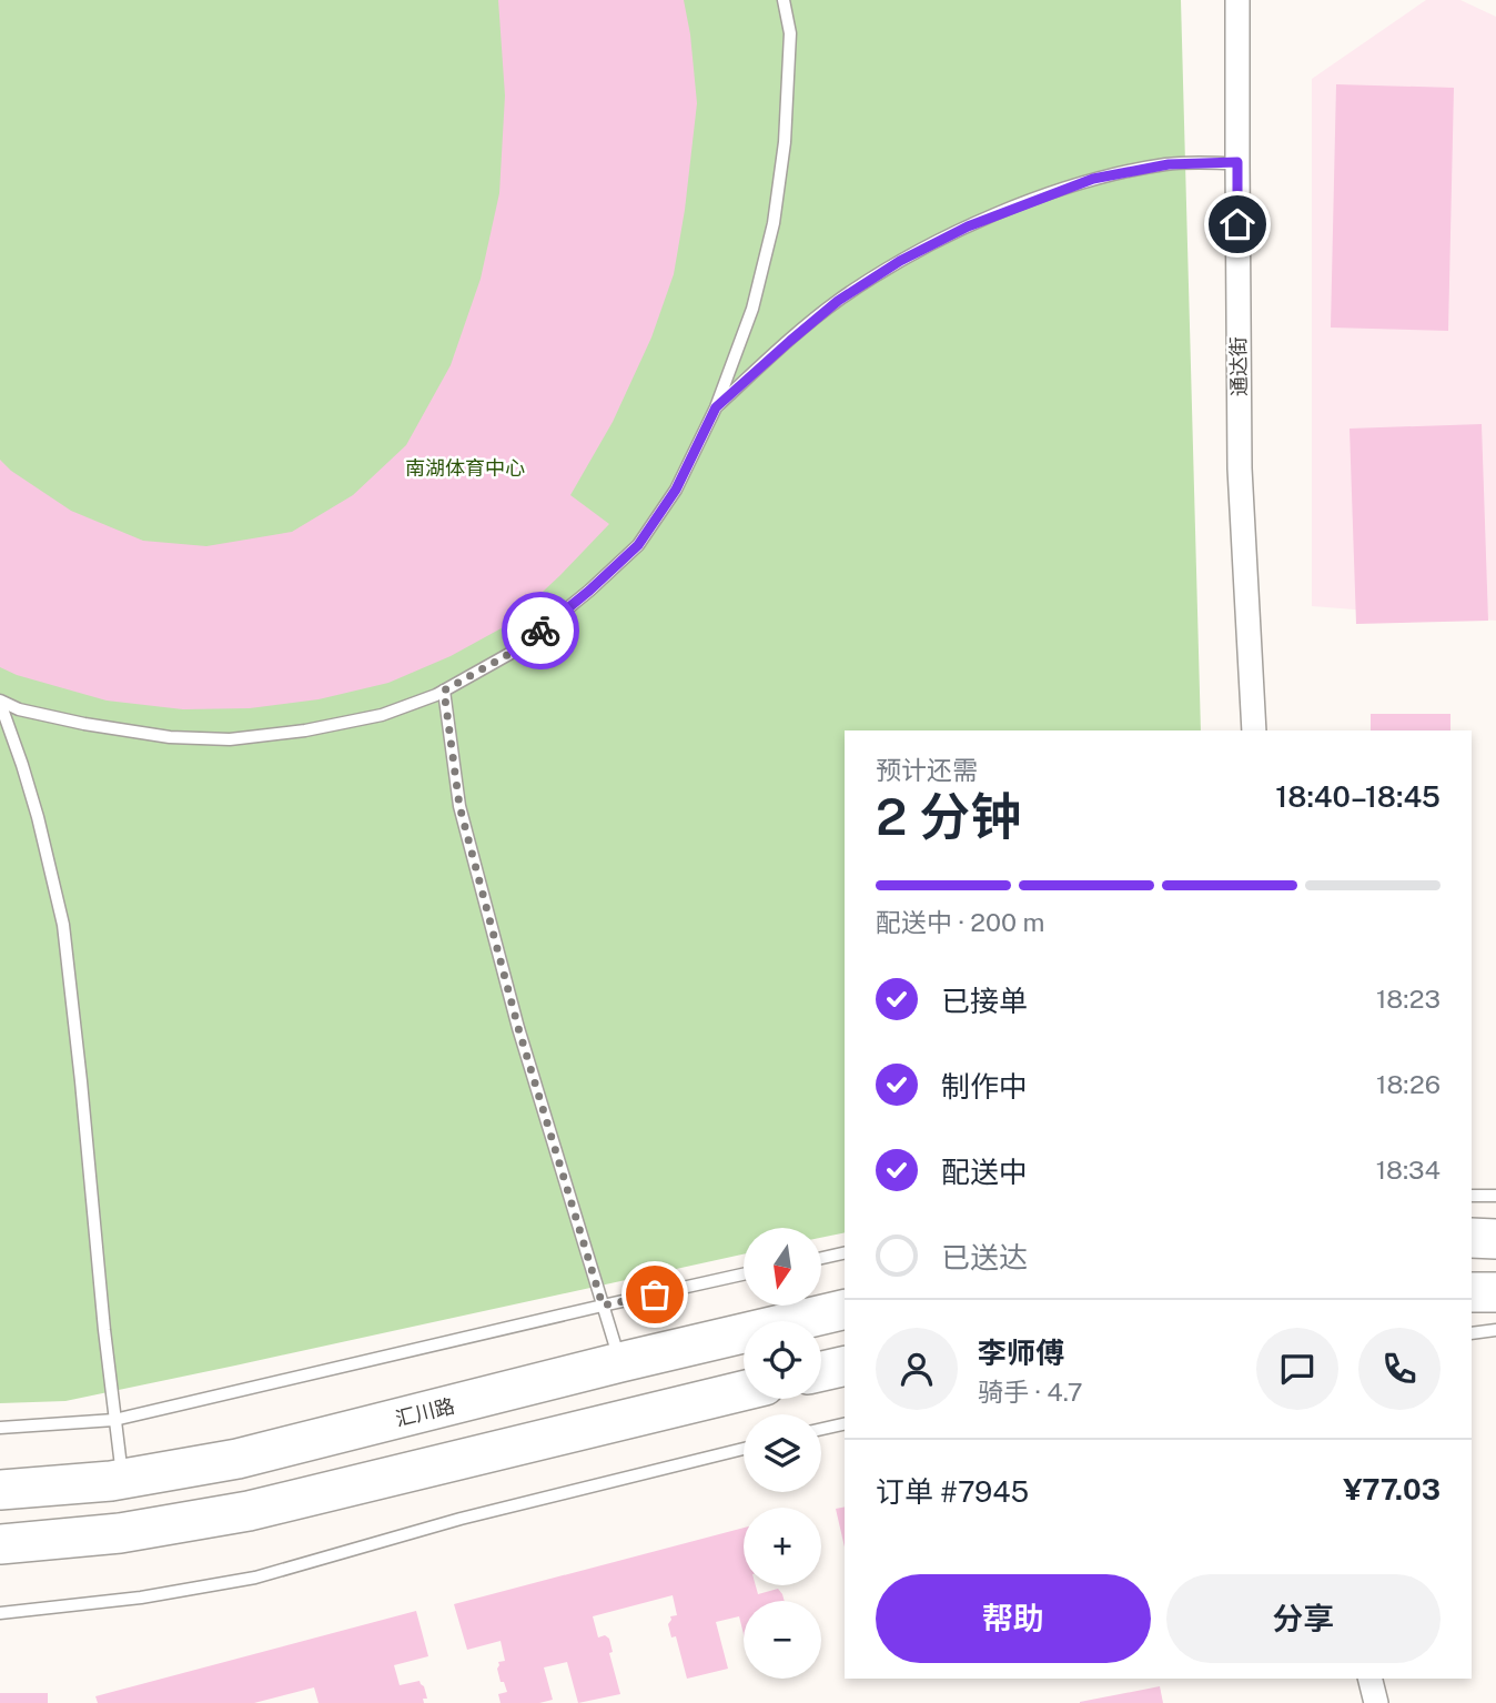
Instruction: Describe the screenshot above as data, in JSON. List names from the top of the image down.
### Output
{
  "streets": {
    "main road": ["汇川路"],
    "street": ["通达街"]
  },
  "parks": ["南湖体育中心"],
  "north": "bottom",
  "page": {
    "heading": ["2 分钟", "预计还需", "18:40–18:45"],
    "panel": [
      "李师傅",
      "骑手 · 4.7",
      "订单 #7945",
      "¥77.03"
    ],
    "bar": "配送中 · 200 m",
    "list": [
      ["已接单", "18:23"],
      ["制作中", "18:26"],
      ["配送中", "18:34"],
      "已送达"
    ],
    "map_buttons": ["+", "−"],
    "buttons": ["帮助", "分享"]
  }
}
